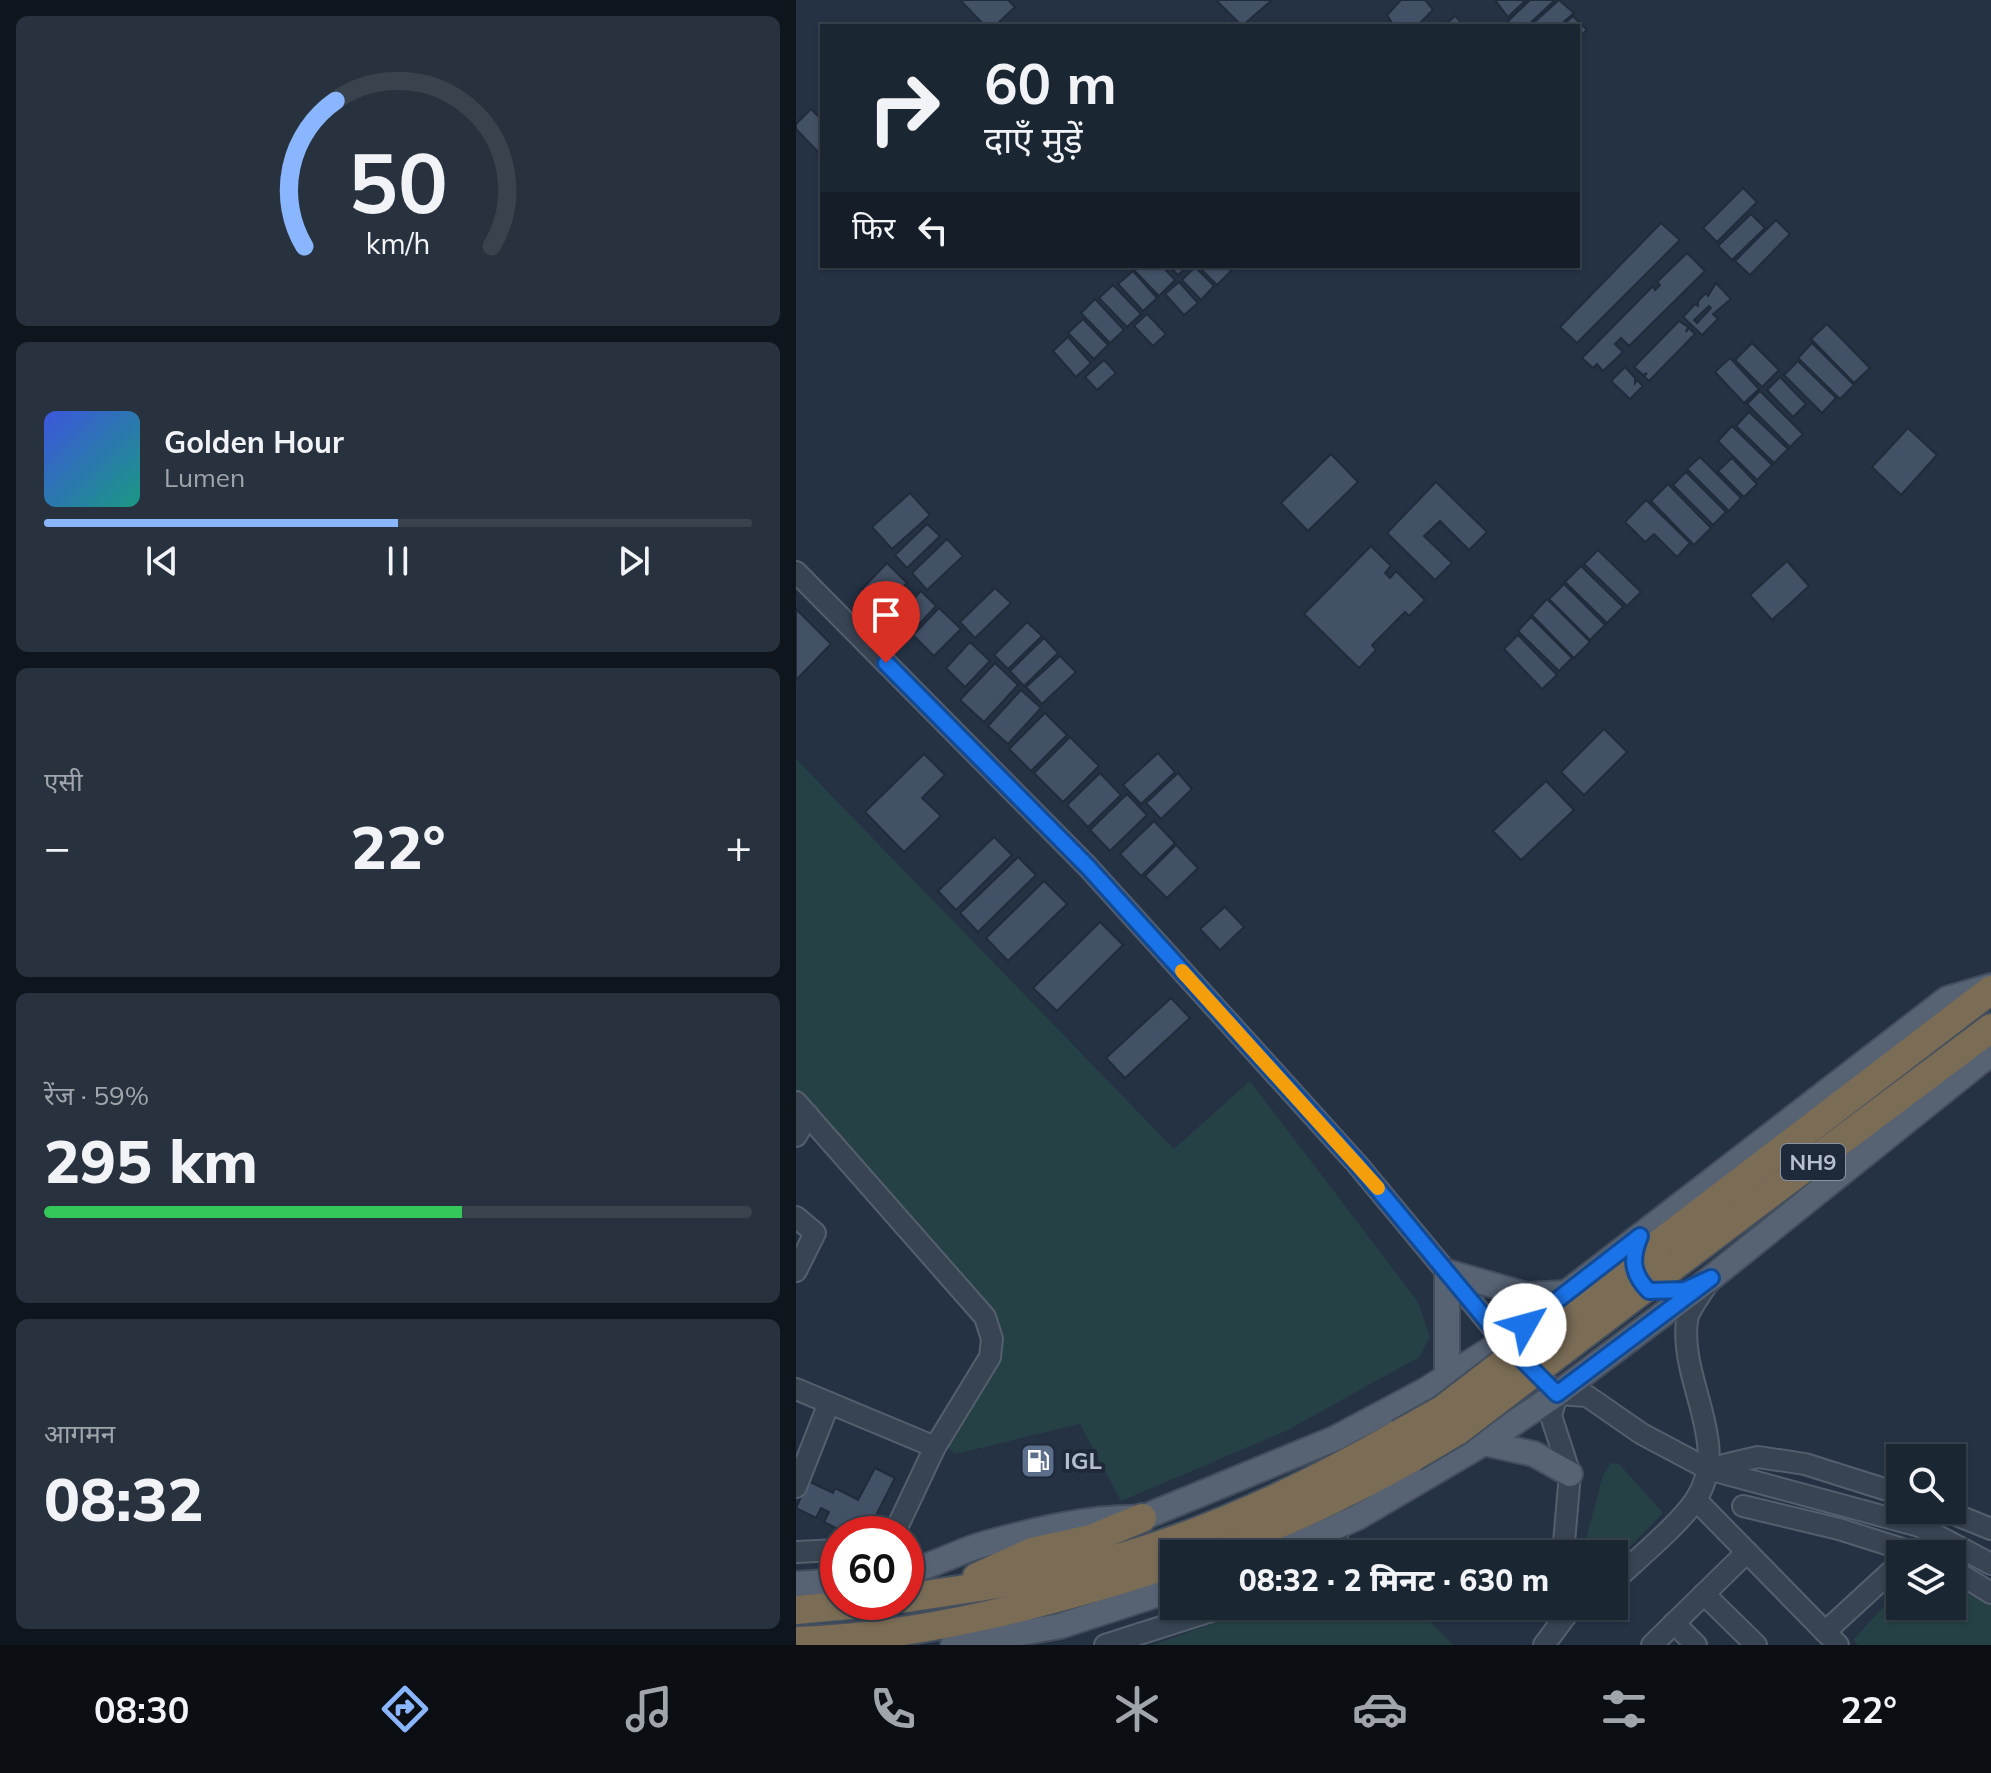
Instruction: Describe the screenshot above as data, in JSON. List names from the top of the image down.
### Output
{
  "streets": {
    "highway": ["NH9"]
  },
  "places": {
    "fuel station": ["IGL"]
  },
  "page": {
    "turn": ["60 m", "दाएँ मुड़ें"],
    "then": "फिर",
    "song": ["Golden Hour", "Lumen"],
    "tile": [
      "एसी",
      ["रेंज · 59%", "295 km"],
      ["आगमन", "08:32"]
    ],
    "heat": ["−", "22°", "+"],
    "limit": "60",
    "trip": "08:32 · 2 मिनट · 630 m",
    "tabs": ["08:30", "22°"],
    "gauge": ["50", "km/h"]
  }
}
